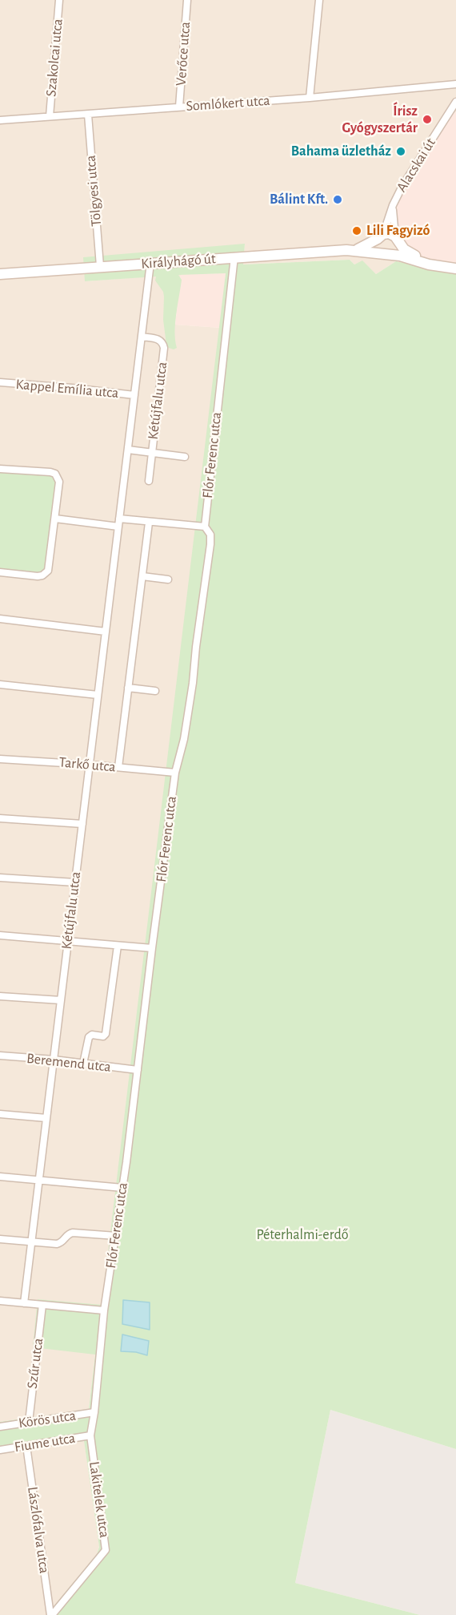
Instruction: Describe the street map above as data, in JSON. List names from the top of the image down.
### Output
{
  "streets": {
    "street": [
      "Verőce utca",
      "Szakolcai utca",
      "Somlókert utca",
      "Alacskai út",
      "Tölgyesi utca",
      "Királyhágó út",
      "Kappel Emília utca",
      "Kétújfalu utca",
      "Flór Ferenc utca",
      "Tarkő utca",
      "Beremend utca",
      "Szűr utca",
      "Körös utca",
      "Fiume utca",
      "Lakitelek utca",
      "Lászlófalva utca"
    ]
  },
  "crossings": [
    ["Verőce utca", "Somlókert utca"],
    ["Szakolcai utca", "Somlókert utca"],
    ["Somlókert utca", "Tölgyesi utca"],
    ["Alacskai út", "Királyhágó út"],
    ["Tölgyesi utca", "Királyhágó út"],
    ["Királyhágó út", "Kétújfalu utca"],
    ["Királyhágó út", "Flór Ferenc utca"],
    ["Kappel Emília utca", "Kétújfalu utca"],
    ["Kétújfalu utca", "Tarkő utca"],
    ["Kétújfalu utca", "Beremend utca"],
    ["Flór Ferenc utca", "Tarkő utca"],
    ["Flór Ferenc utca", "Beremend utca"],
    ["Flór Ferenc utca", "Körös utca"],
    ["Flór Ferenc utca", "Lakitelek utca"],
    ["Szűr utca", "Körös utca"],
    ["Fiume utca", "Lakitelek utca"],
    ["Fiume utca", "Lászlófalva utca"],
    ["Lakitelek utca", "Lászlófalva utca"]
  ],
  "parks": ["Péterhalmi-erdő"],
  "places": [
    "Írisz Gyógyszertár",
    "Bahama üzletház",
    "Bálint Kft.",
    "Lili Fagyizó"
  ]
}
